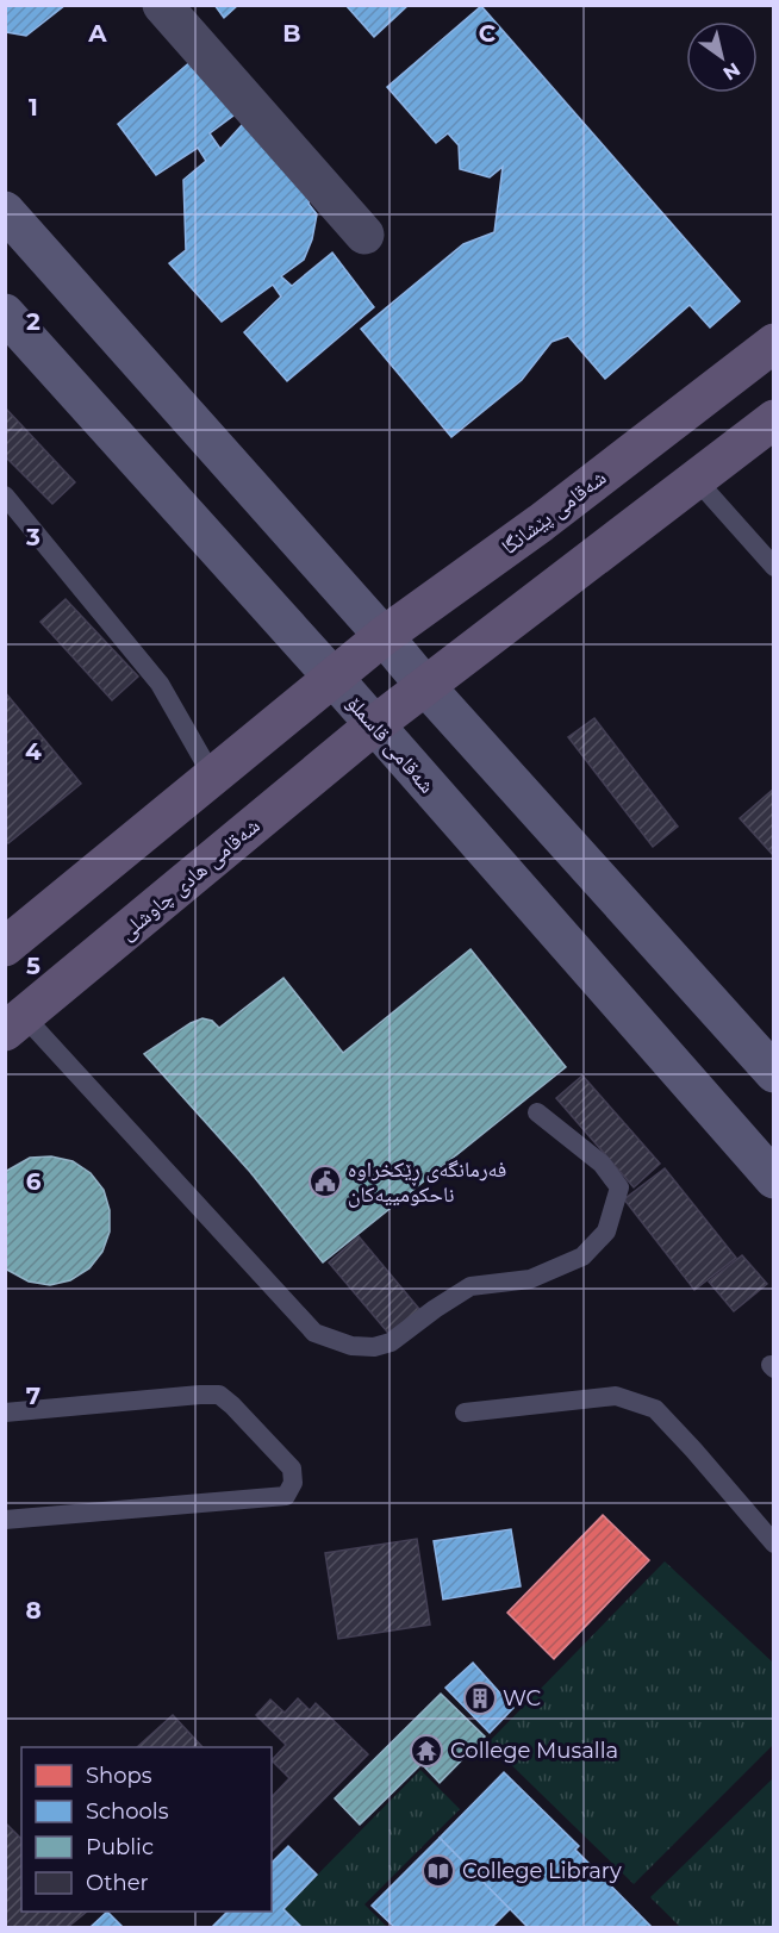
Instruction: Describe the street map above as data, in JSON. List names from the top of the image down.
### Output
{
  "streets": {
    "main road": ["شەقامی پێشانگا", "شەقامی قاسملۆ", "شەقامی هادی چاوشلی"]
  },
  "crossings": [
    ["شەقامی پێشانگا", "شەقامی قاسملۆ"],
    ["شەقامی قاسملۆ", "شەقامی هادی چاوشلی"]
  ],
  "places": {
    "public building": ["فەرمانگەی ڕێکخراوە ناحکومییەکان"],
    "building": ["WC"],
    "temple": ["College Musalla"],
    "library": ["College Library"]
  },
  "legend": [
    "Shops",
    "Schools",
    "Public",
    "Other"
  ],
  "north": "bottom right",
  "grid": {
    "columns": ["A", "B", "C"],
    "rows": [
      "1",
      "2",
      "3",
      "4",
      "5",
      "6",
      "7",
      "8"
    ]
  }
}
